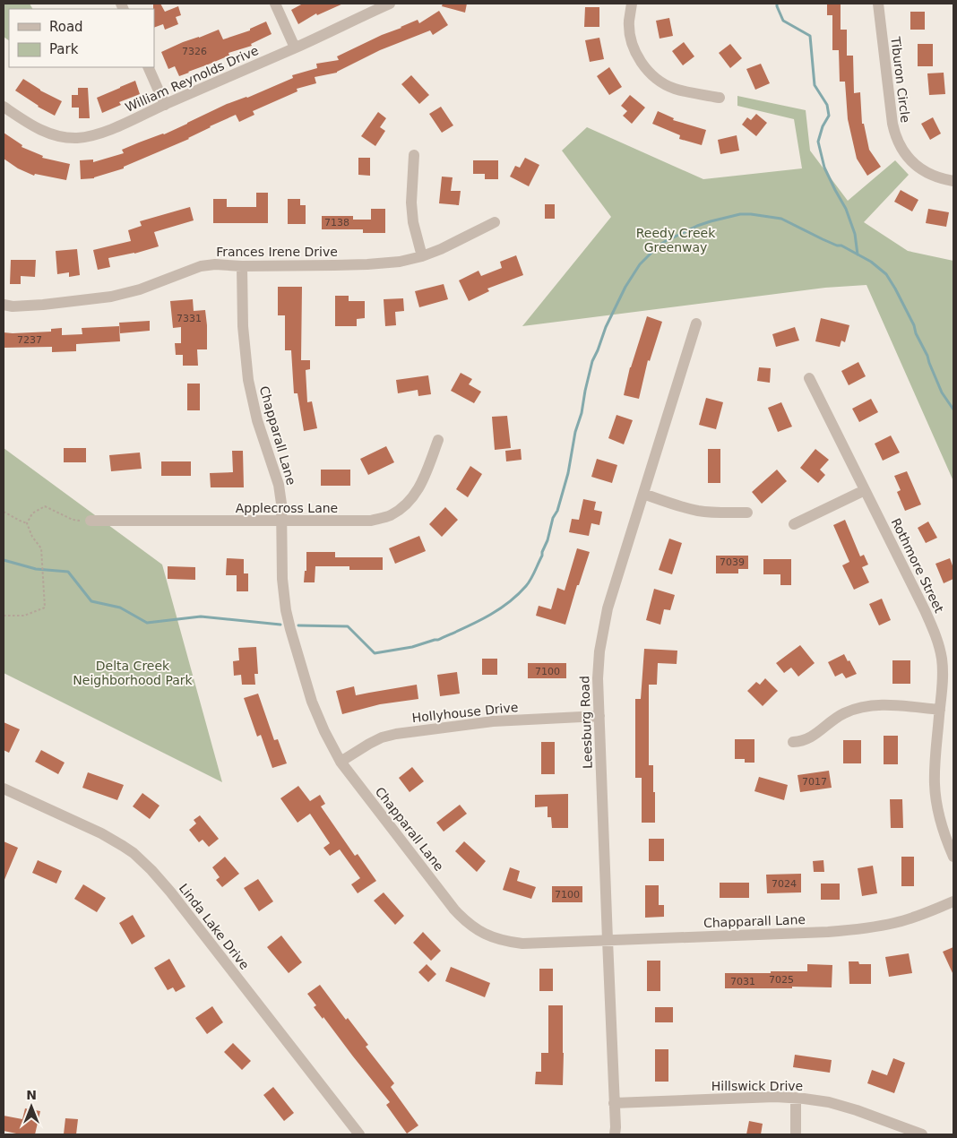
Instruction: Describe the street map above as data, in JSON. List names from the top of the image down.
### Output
{
  "streets": {
    "street": [
      "William Reynolds Drive",
      "Tiburon Circle",
      "Frances Irene Drive",
      "Chapparall Lane",
      "Applecross Lane",
      "Rothmore Street",
      "Hollyhouse Drive",
      "Leesburg Road",
      "Linda Lake Drive",
      "Hillswick Drive"
    ]
  },
  "crossings": [
    ["Frances Irene Drive", "Chapparall Lane"],
    ["Chapparall Lane", "Applecross Lane"],
    ["Chapparall Lane", "Hollyhouse Drive"],
    ["Chapparall Lane", "Leesburg Road"],
    ["Hollyhouse Drive", "Leesburg Road"],
    ["Leesburg Road", "Hillswick Drive"]
  ],
  "parks": ["Reedy Creek Greenway", "Delta Creek Neighborhood Park"],
  "house_numbers": [
    "7326",
    "7138",
    "7331",
    "7237",
    "7039",
    "7100",
    "7017",
    "7024",
    "7100",
    "7025",
    "7031"
  ],
  "legend": ["Road", "Park"],
  "north": "top"
}
